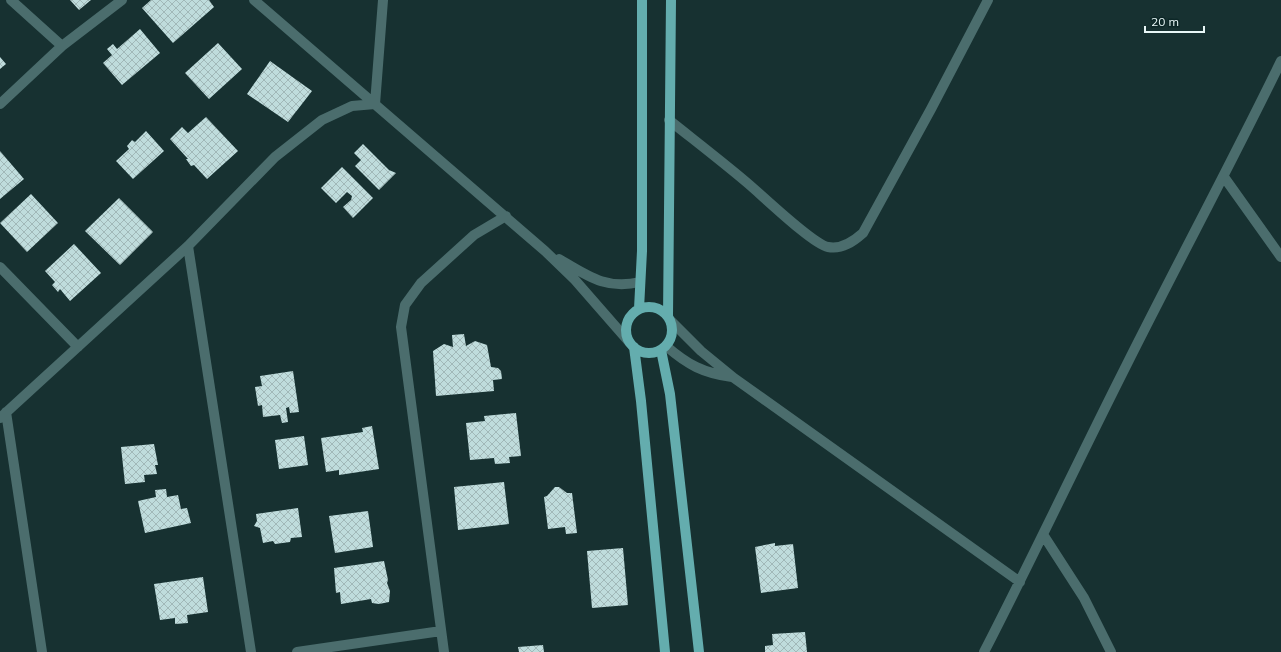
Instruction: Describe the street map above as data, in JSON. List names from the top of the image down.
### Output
{
  "scale_bar": "20 m"
}
